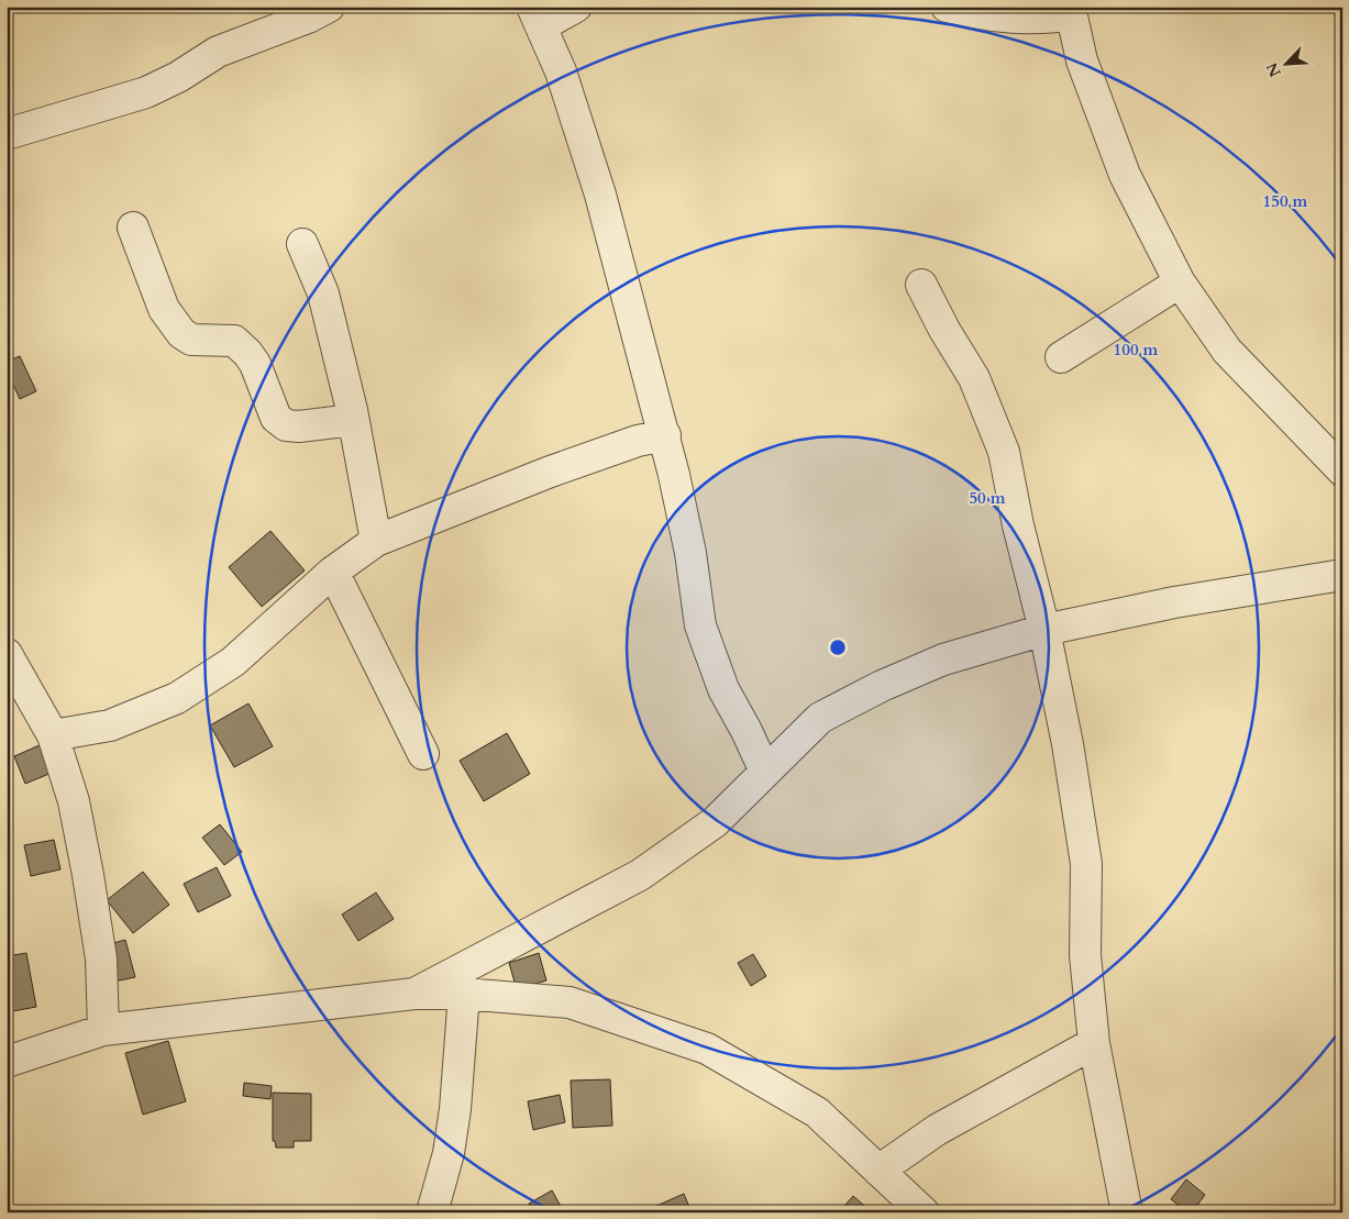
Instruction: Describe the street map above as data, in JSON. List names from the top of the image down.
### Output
{
  "north": "bottom left",
  "rings": ["150 m", "100 m", "50 m"]
}
